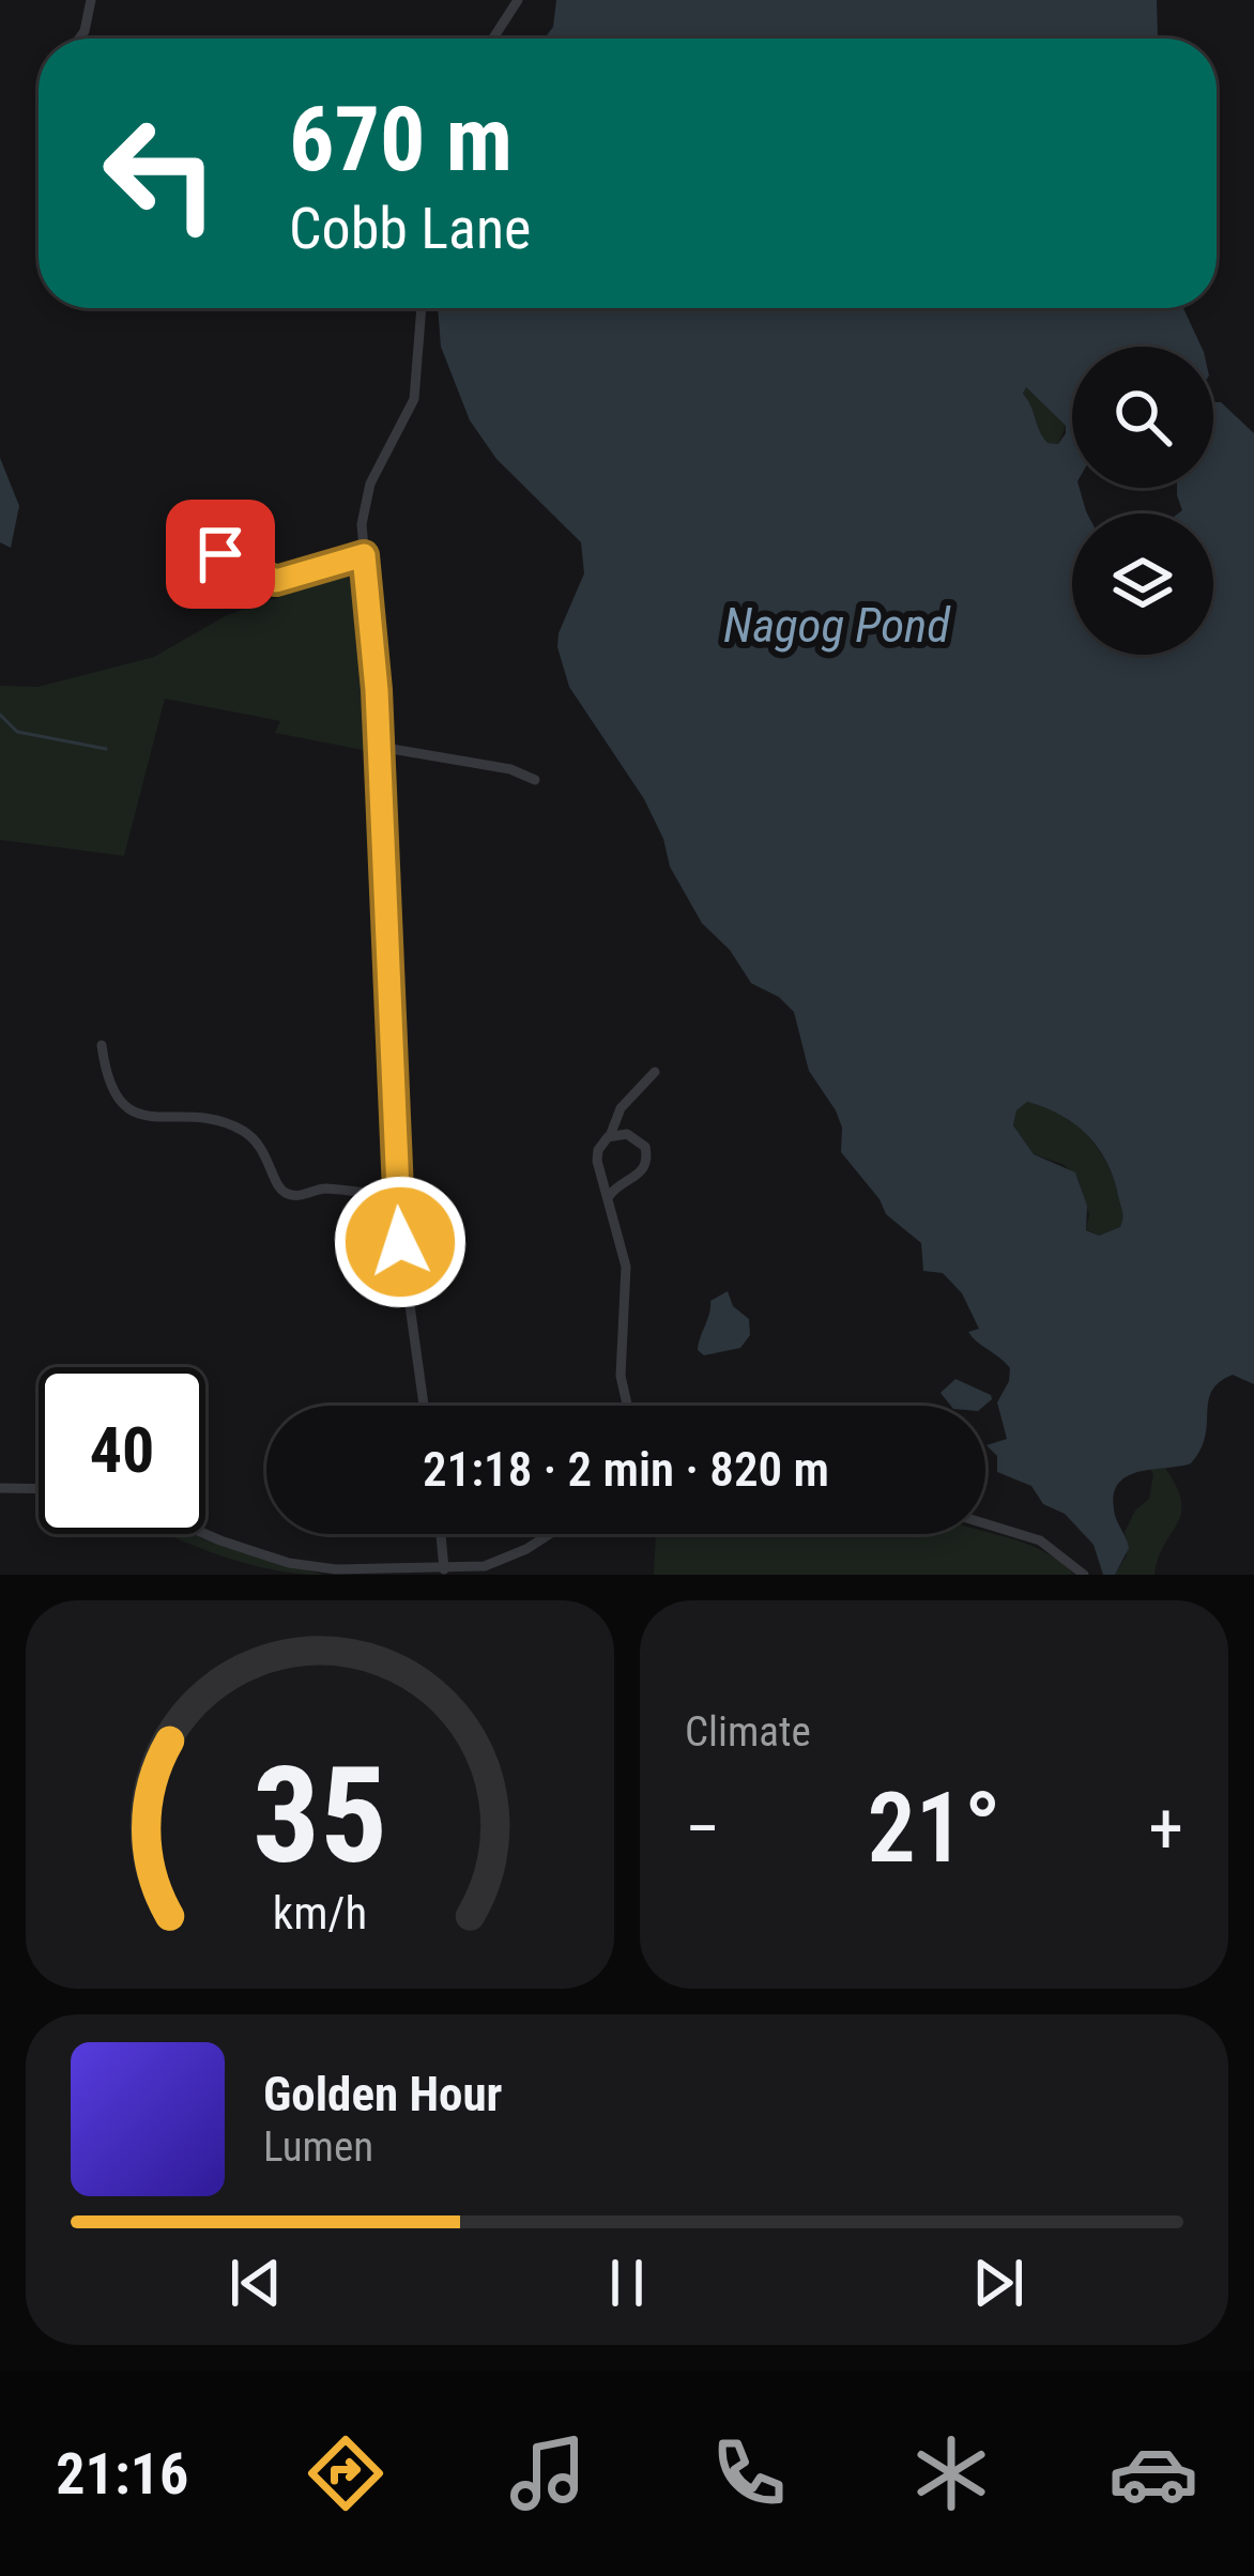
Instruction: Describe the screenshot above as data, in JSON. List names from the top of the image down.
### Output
{
  "water": ["Nagog Pond"],
  "page": {
    "turn": ["670 m", "Cobb Lane"],
    "limit": "40",
    "trip": "21:18 · 2 min · 820 m",
    "tile": "Climate",
    "heat": ["−", "21°", "+"],
    "song": ["Golden Hour", "Lumen"],
    "tabs": "21:16",
    "gauge": ["35", "km/h"]
  }
}
